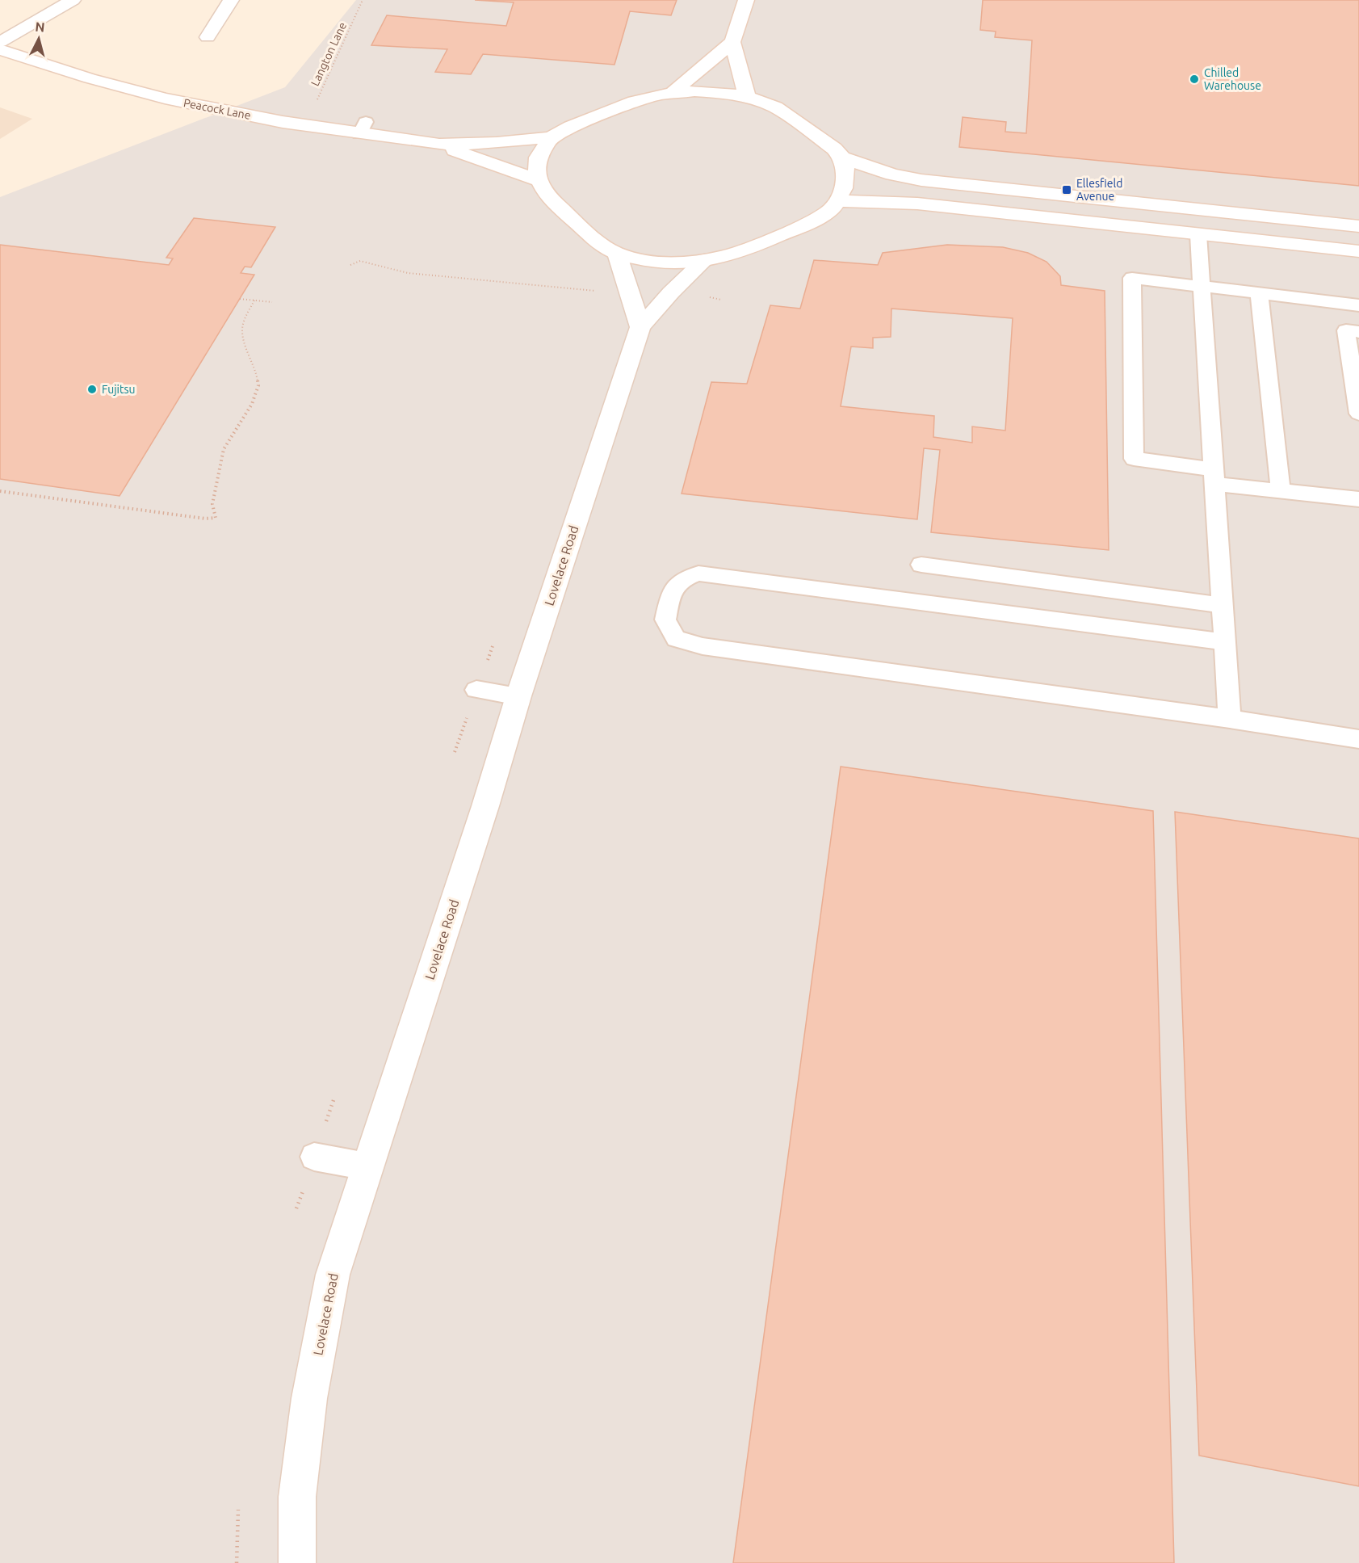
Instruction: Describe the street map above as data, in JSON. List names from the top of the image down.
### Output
{
  "streets": {
    "street": ["Peacock Lane", "Lovelace Road"],
    "path": ["Langton Lane"]
  },
  "places": {
    "other": ["Chilled Warehouse", "Fujitsu"],
    "transit": ["Ellesfield Avenue"]
  },
  "north": "top"
}
